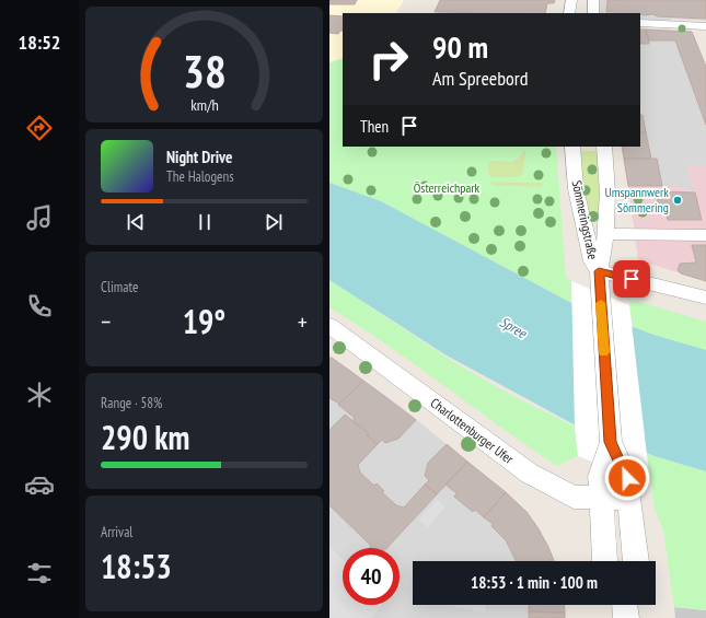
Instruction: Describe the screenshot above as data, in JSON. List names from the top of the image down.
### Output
{
  "streets": {
    "street": ["Sömmeringstraße", "Charlottenburger Ufer"]
  },
  "water": ["Spree"],
  "parks": ["Österreichpark"],
  "places": ["Umspannwerk Sömmering"],
  "page": {
    "tabs": "18:52",
    "turn": ["90 m", "Am Spreebord"],
    "then": "Then",
    "song": ["Night Drive", "The Halogens"],
    "tile": [
      "Climate",
      ["Range · 58%", "290 km"],
      ["Arrival", "18:53"]
    ],
    "heat": ["−", "19°", "+"],
    "limit": "40",
    "trip": "18:53 · 1 min · 100 m",
    "gauge": ["38", "km/h"]
  }
}
